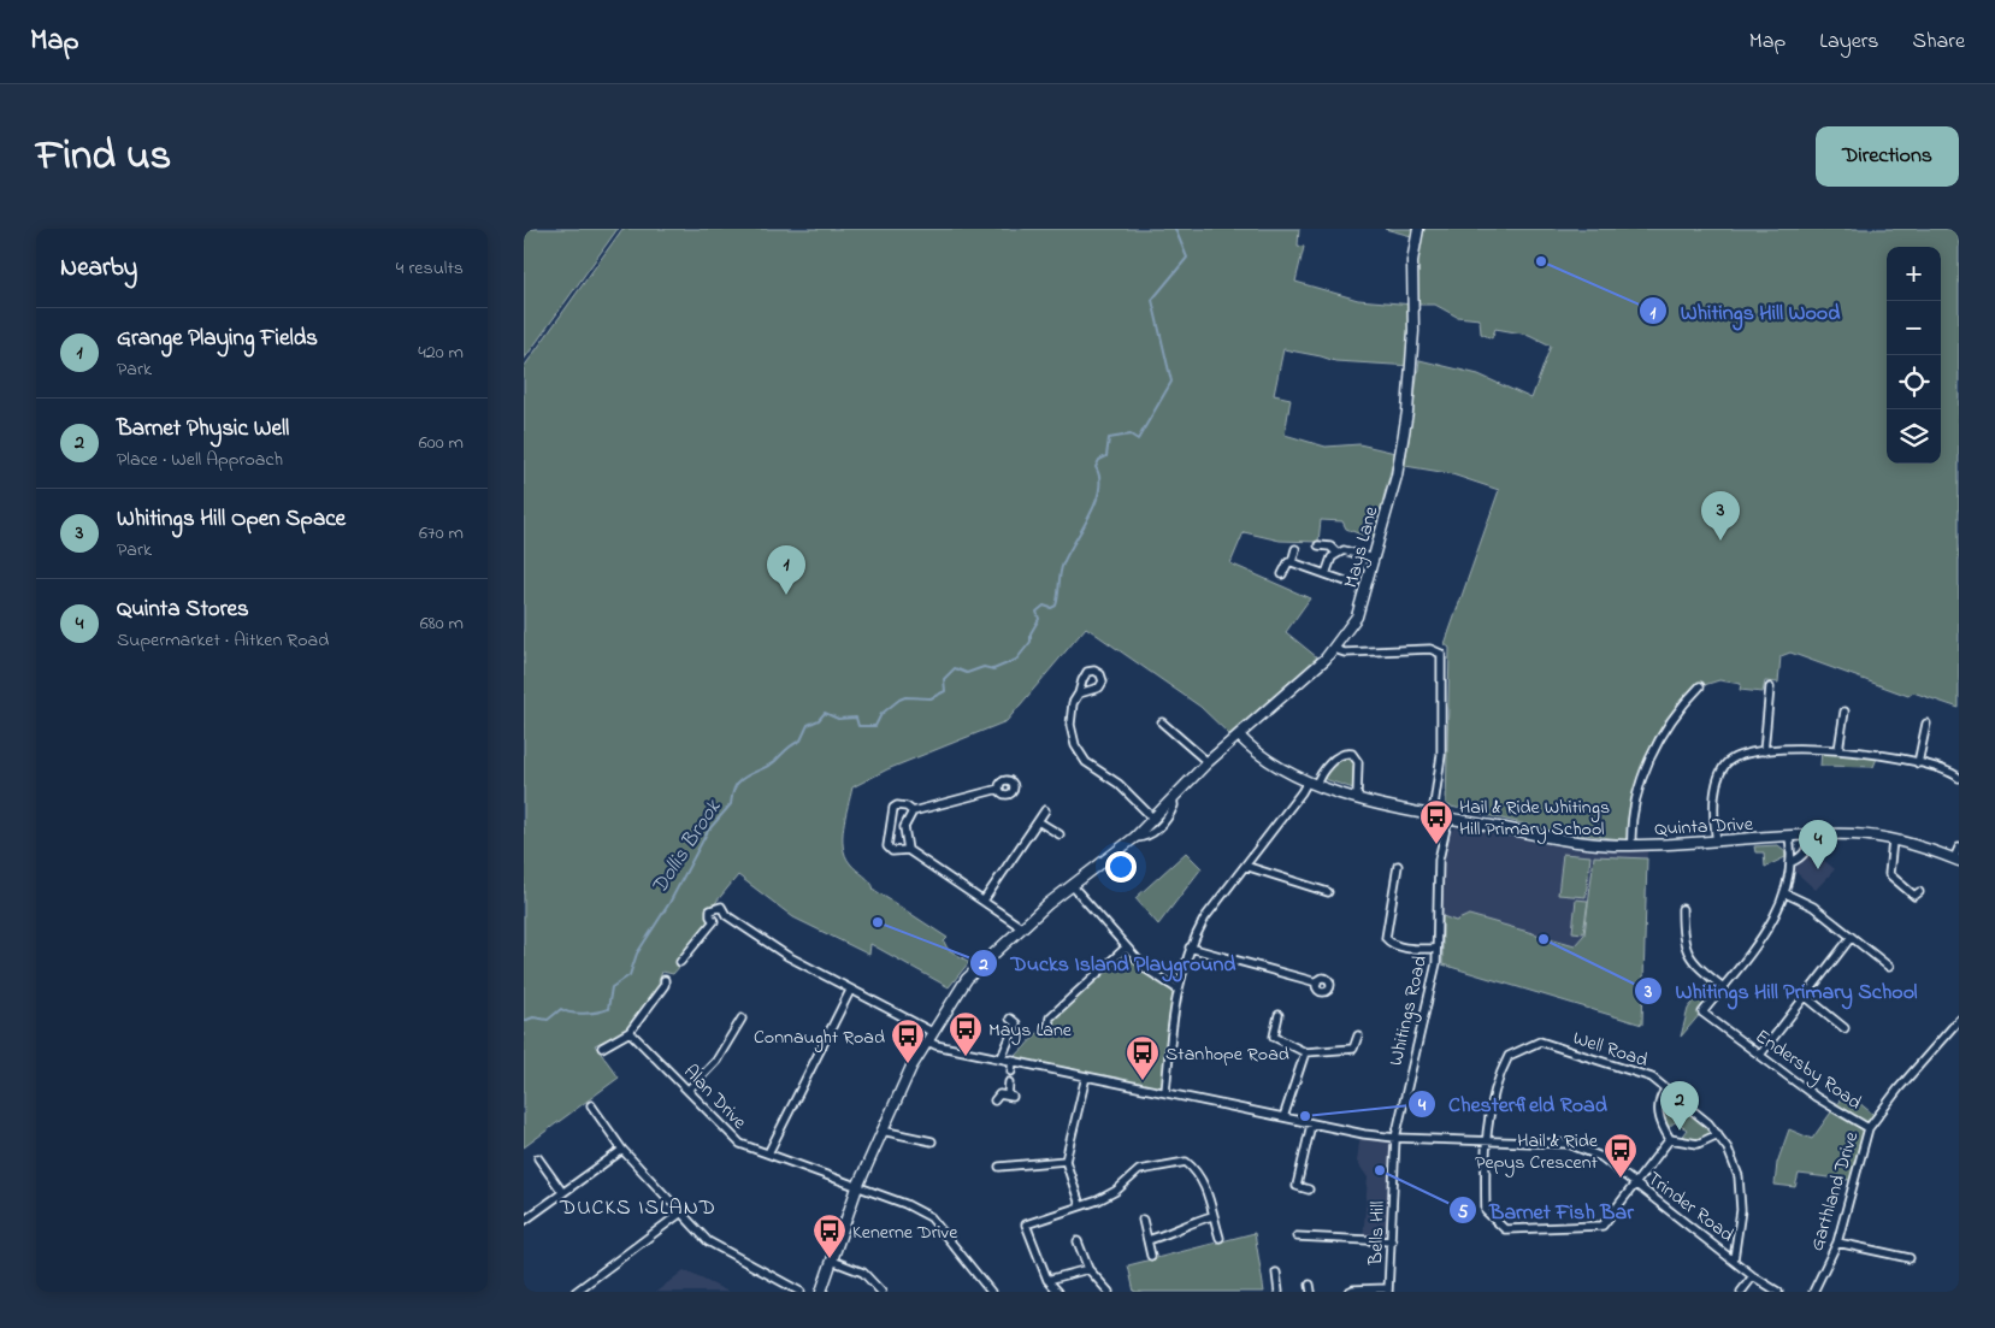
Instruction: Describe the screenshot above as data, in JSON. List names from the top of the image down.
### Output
{
  "streets": {
    "street": [
      "Mays Lane",
      "Quinta Drive",
      "Whitings Road",
      "Well Road",
      "Endersby Road",
      "Alan Drive",
      "Garthland Drive",
      "Trinder Road",
      "Bells Hill"
    ]
  },
  "crossings": [
    ["Mays Lane", "Quinta Drive"],
    ["Mays Lane", "Alan Drive"],
    ["Mays Lane", "Trinder Road"],
    ["Quinta Drive", "Whitings Road"],
    ["Whitings Road", "Trinder Road"],
    ["Whitings Road", "Bells Hill"],
    ["Well Road", "Trinder Road"],
    ["Endersby Road", "Garthland Drive"],
    ["Trinder Road", "Bells Hill"]
  ],
  "districts": ["DUCKS ISLAND"],
  "water": ["Dollis Brook"],
  "places": {
    "other": [
      "Whitings Hill Wood",
      "Ducks Island Playground",
      "Whitings Hill Primary School",
      "Chesterfield Road",
      "Barnet Fish Bar"
    ],
    "bus stop": [
      "Hail & Ride Whitings Hill Primary School",
      "Mays Lane",
      "Connaught Road",
      "Stanhope Road",
      "Hail & Ride Pepys Crescent",
      "Kenerne Drive"
    ]
  },
  "page": {
    "header": "Map",
    "nav": ["Map", "Layers", "Share"],
    "title": "Find us",
    "buttons": "Directions",
    "heading": ["Nearby", "4 results"],
    "map_buttons": ["+", "−"],
    "list": [
      {
        "mark": "1",
        "name": "Grange Playing Fields",
        "note": "Park",
        "value": "420 m"
      },
      {
        "mark": "2",
        "name": "Barnet Physic Well",
        "note": "Place · Well Approach",
        "value": "600 m"
      },
      {
        "mark": "3",
        "name": "Whitings Hill Open Space",
        "note": "Park",
        "value": "670 m"
      },
      {
        "mark": "4",
        "name": "Quinta Stores",
        "note": "Supermarket · Aitken Road",
        "value": "680 m"
      }
    ],
    "pins": [
      "3",
      "1",
      "4",
      "2"
    ]
  }
}
